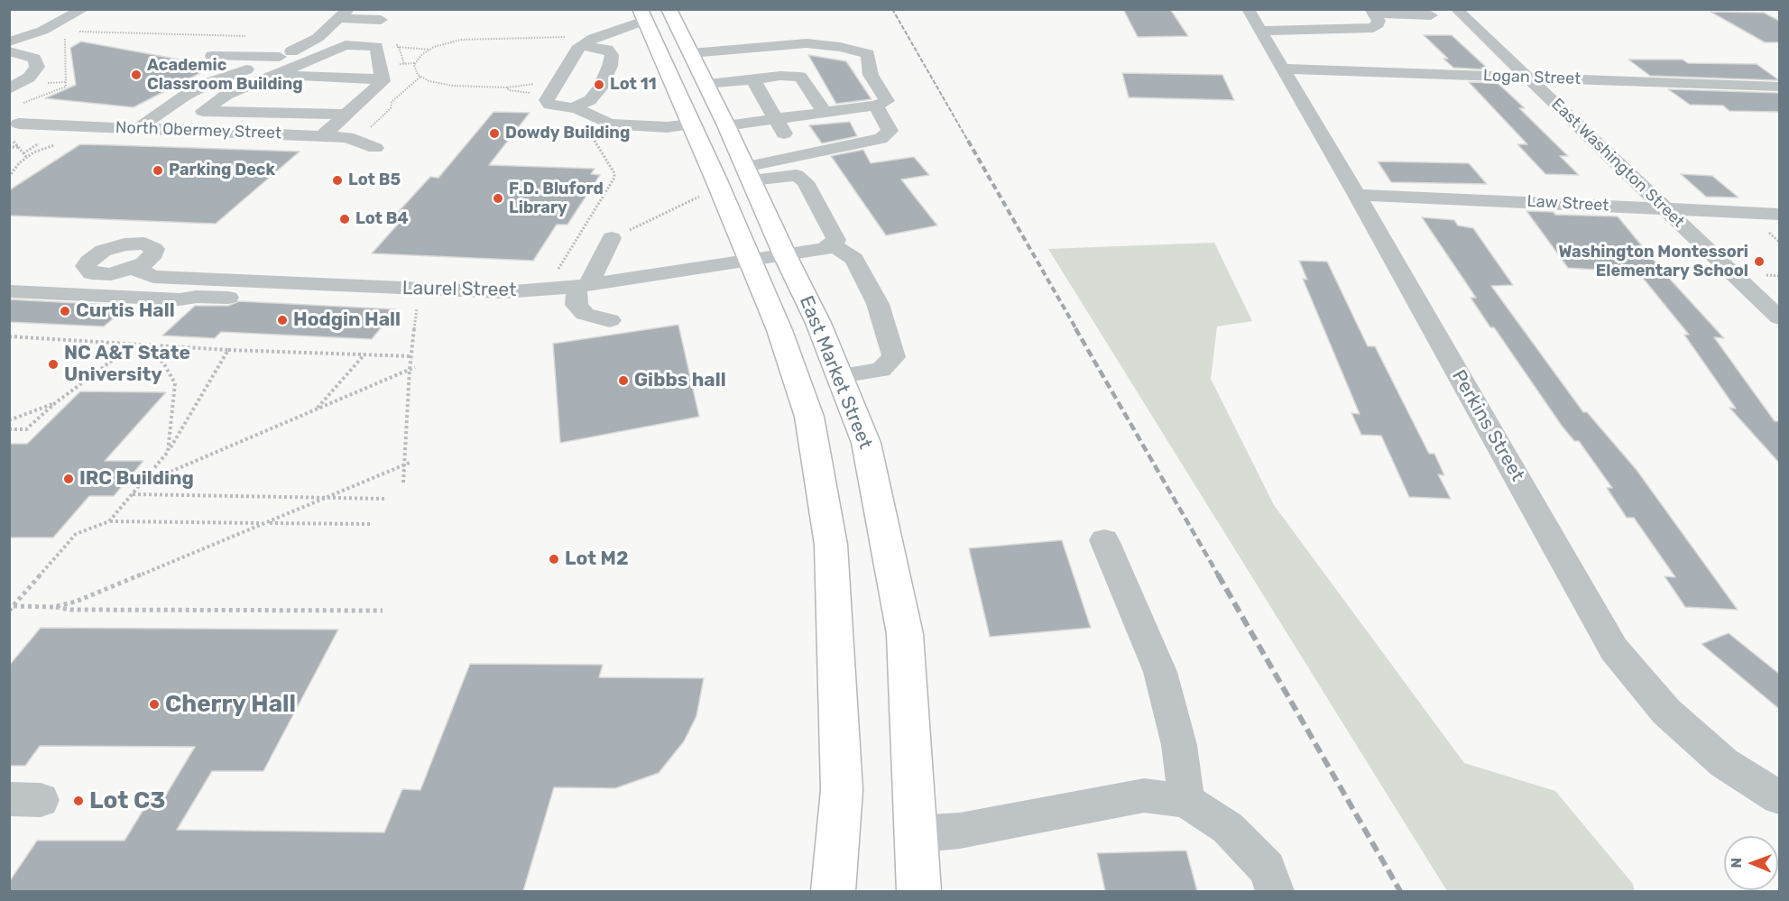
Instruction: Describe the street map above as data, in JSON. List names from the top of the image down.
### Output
{
  "streets": {
    "main road": ["East Market Street"],
    "street": [
      "Logan Street",
      "North Obermey Street",
      "East Washington Street",
      "Law Street",
      "Laurel Street",
      "Perkins Street"
    ]
  },
  "crossings": [
    ["Logan Street", "East Washington Street"],
    ["Logan Street", "Perkins Street"],
    ["East Washington Street", "Law Street"],
    ["Law Street", "Perkins Street"],
    ["Laurel Street", "East Market Street"]
  ],
  "places": [
    "Academic Classroom Building",
    "Lot 11",
    "Dowdy Building",
    "Parking Deck",
    "Lot B5",
    "F.D. Bluford Library",
    "Lot B4",
    "Washington Montessori Elementary School",
    "Curtis Hall",
    "Hodgin Hall",
    "NC A&T State University",
    "Gibbs hall",
    "IRC Building",
    "Lot M2",
    "Cherry Hall",
    "Lot C3"
  ],
  "north": "left"
}
